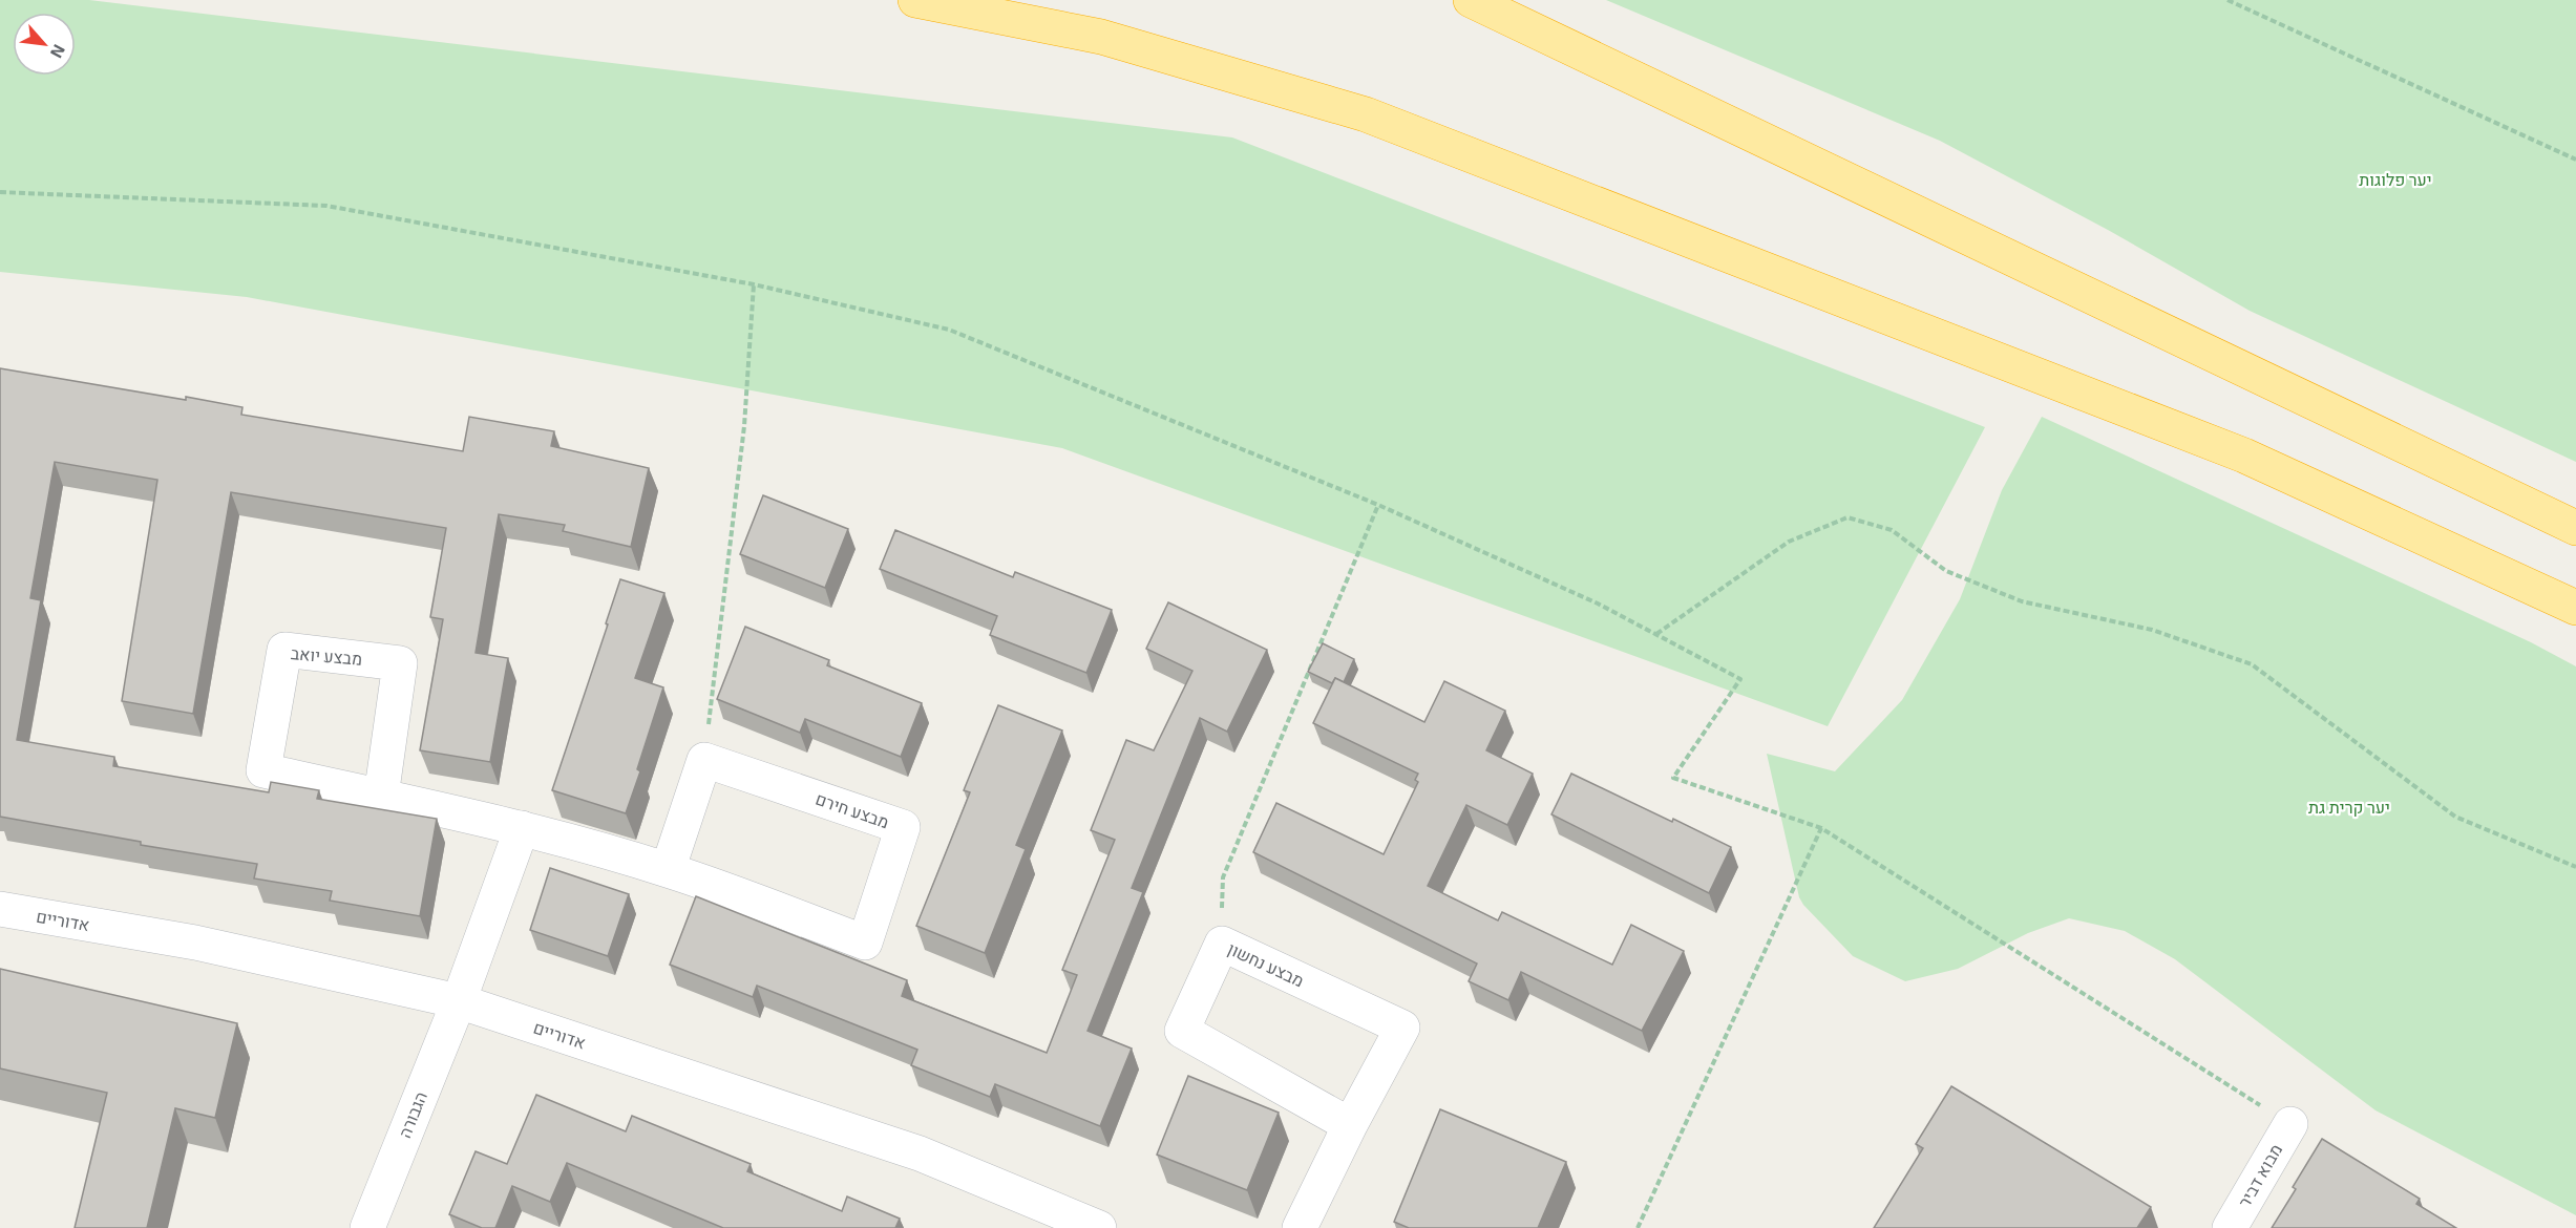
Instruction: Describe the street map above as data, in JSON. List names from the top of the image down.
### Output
{
  "streets": {
    "street": [
      "מבצע יואב",
      "מבצע חירם",
      "אדוריים",
      "מבצע נחשון",
      "הגבורה",
      "מבוא דביר"
    ]
  },
  "crossings": [
    ["מבצע יואב", "מבצע חירם"],
    ["מבצע יואב", "הגבורה"],
    ["מבצע חירם", "הגבורה"],
    ["אדוריים", "הגבורה"]
  ],
  "parks": ["יער פלוגות", "יער קרית גת"],
  "north": "bottom right"
}
